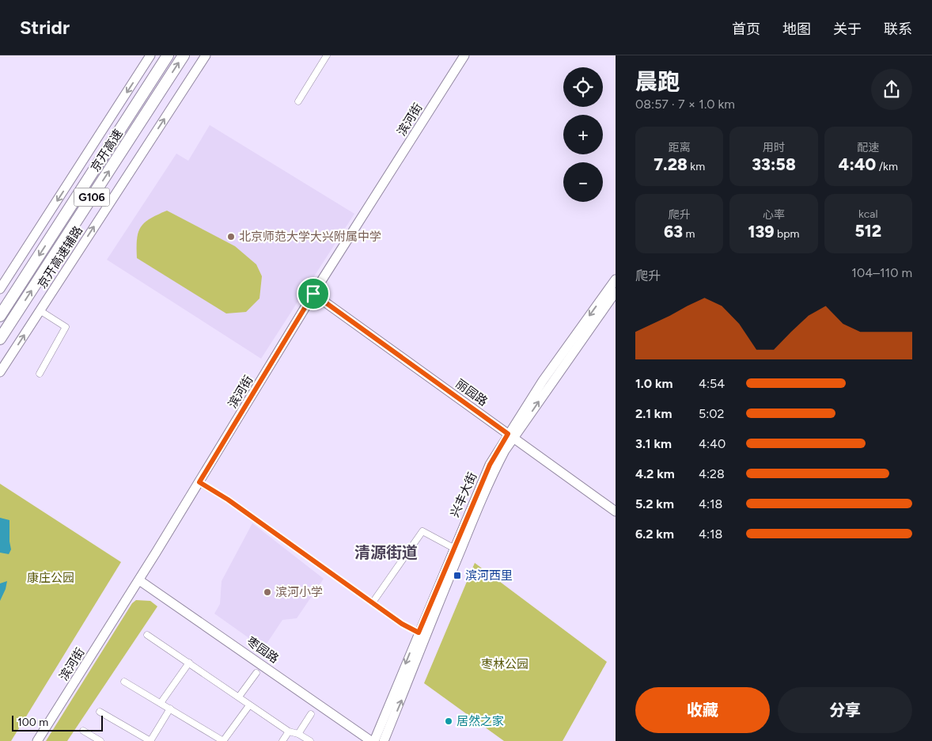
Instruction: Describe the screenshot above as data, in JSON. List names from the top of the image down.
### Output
{
  "streets": {
    "highway": ["京开高速", "G106"],
    "main road": [
      "滨河街",
      "京开高速辅路",
      "丽园路",
      "兴丰大街",
      "枣园路"
    ]
  },
  "crossings": [
    ["滨河街", "丽园路"],
    ["滨河街", "枣园路"],
    ["丽园路", "兴丰大街"]
  ],
  "districts": ["清源街道"],
  "parks": ["康庄公园", "枣林公园"],
  "places": {
    "other": ["北京师范大学大兴附属中学", "滨河小学", "居然之家"],
    "transit": ["滨河西里"]
  },
  "scale_bar": "100 m",
  "page": {
    "header": "Stridr",
    "nav": [
      "首页",
      "地图",
      "关于",
      "联系"
    ],
    "heading": ["晨跑", "08:57 · 7 × 1.0 km"],
    "map_buttons": ["+", "−"],
    "stats": [
      ["距离", "7.28 km"],
      ["用时", "33:58"],
      ["配速", "4:40 /km"],
      ["爬升", "63 m"],
      ["心率", "139 bpm"],
      ["kcal", "512"]
    ],
    "chart": ["爬升", "104–110 m"],
    "list": [
      {
        "name": "1.0 km",
        "note": "4:54"
      },
      {
        "name": "2.1 km",
        "note": "5:02"
      },
      {
        "name": "3.1 km",
        "note": "4:40"
      },
      {
        "name": "4.2 km",
        "note": "4:28"
      },
      {
        "name": "5.2 km",
        "note": "4:18"
      },
      {
        "name": "6.2 km",
        "note": "4:18"
      }
    ],
    "buttons": ["收藏", "分享"],
    "scale": "100 m"
  }
}
